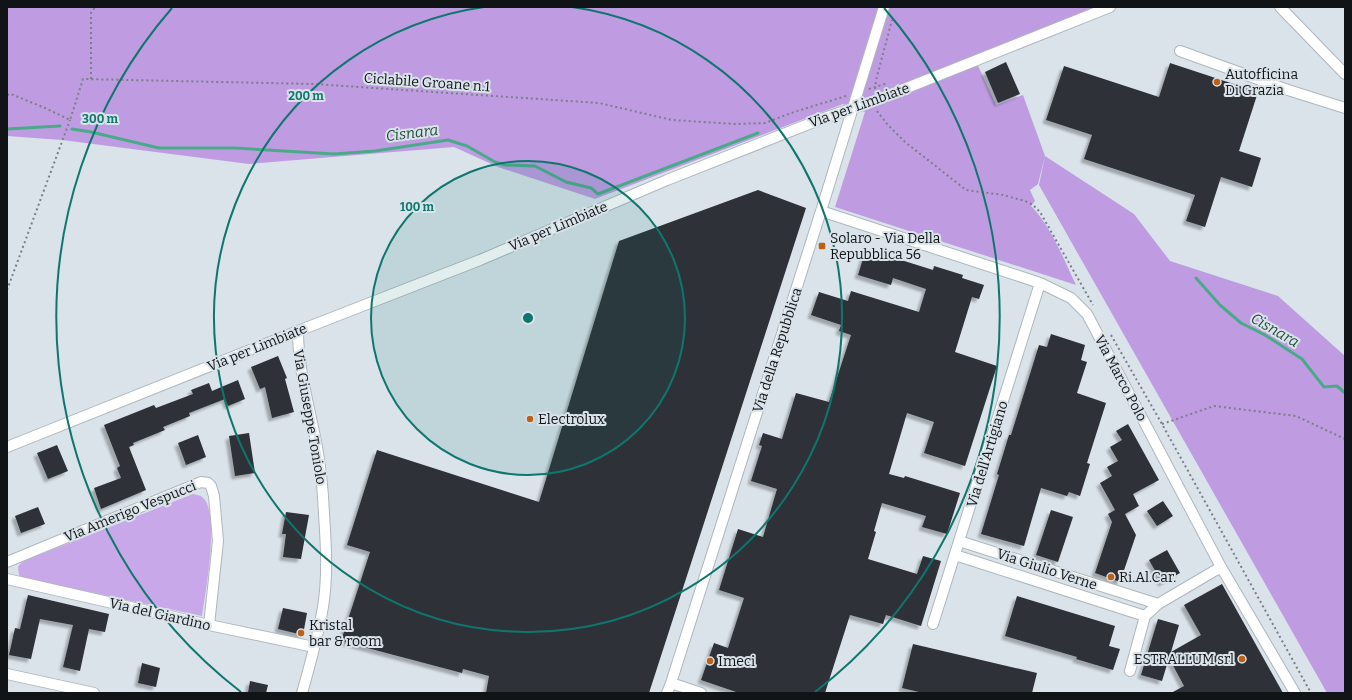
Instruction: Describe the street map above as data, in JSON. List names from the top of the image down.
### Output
{
  "streets": {
    "street": [
      "Via per Limbiate",
      "Via della Repubblica",
      "Via Marco Polo",
      "Via Giuseppe Toniolo",
      "Via dell'Artigiano",
      "Via Amerigo Vespucci",
      "Via Giulio Verne",
      "Via del Giardino"
    ],
    "path": ["Ciclabile Groane n.1"]
  },
  "crossings": [
    ["Ciclabile Groane n.1", "Via della Repubblica"],
    ["Via per Limbiate", "Via della Repubblica"],
    ["Via per Limbiate", "Via Giuseppe Toniolo"],
    ["Via della Repubblica", "Via Marco Polo"],
    ["Via Marco Polo", "Via dell'Artigiano"],
    ["Via Giuseppe Toniolo", "Via del Giardino"],
    ["Via dell'Artigiano", "Via Giulio Verne"],
    ["Via Amerigo Vespucci", "Via del Giardino"]
  ],
  "water": ["Cisnara"],
  "places": {
    "other": [
      "Autofficina Di Grazia",
      "Electrolux",
      "Ri.Al.Car.",
      "Kristal bar & room",
      "ESTRALLUM srl",
      "Imeci"
    ],
    "transit": ["Solaro - Via Della Repubblica 56"]
  },
  "rings": ["200 m", "300 m", "100 m"]
}
